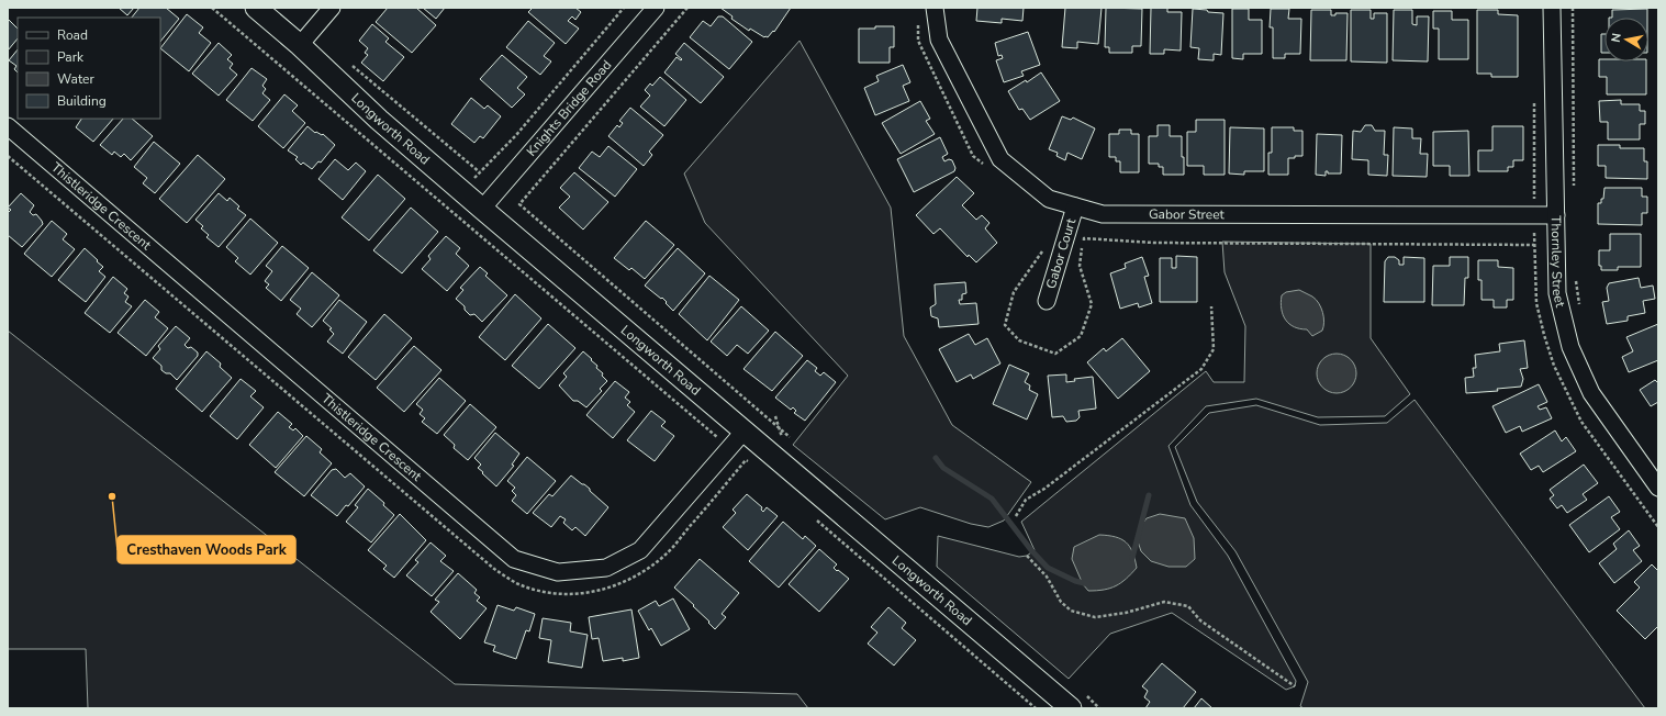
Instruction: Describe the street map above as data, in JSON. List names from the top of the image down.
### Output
{
  "streets": {
    "street": [
      "Knights Bridge Road",
      "Longworth Road",
      "Thistleridge Crescent",
      "Gabor Street",
      "Gabor Court",
      "Thornley Street"
    ]
  },
  "crossings": [
    ["Knights Bridge Road", "Longworth Road"],
    ["Longworth Road", "Thistleridge Crescent"],
    ["Gabor Street", "Gabor Court"],
    ["Gabor Street", "Thornley Street"]
  ],
  "places": ["Cresthaven Woods Park"],
  "legend": [
    "Road",
    "Park",
    "Water",
    "Building"
  ],
  "north": "left"
}
